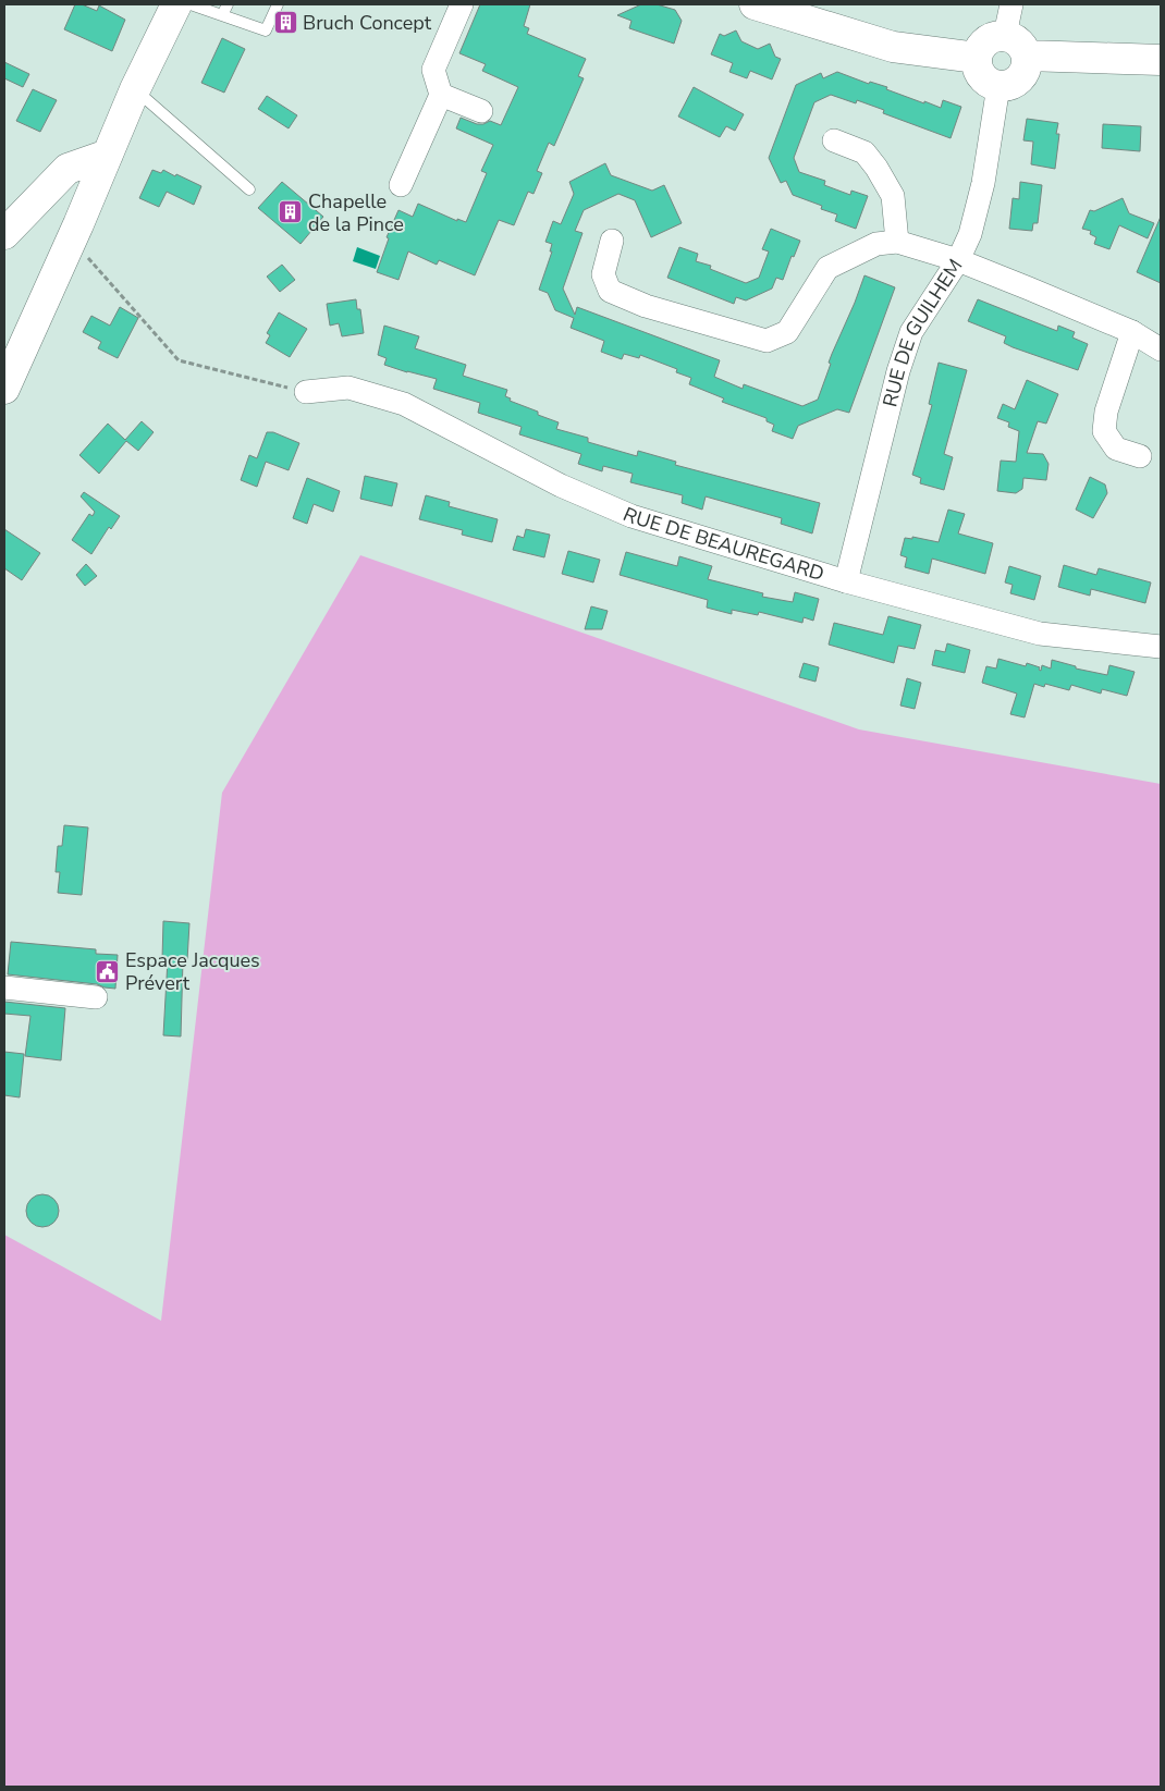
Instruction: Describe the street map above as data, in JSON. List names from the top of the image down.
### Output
{
  "streets": {
    "street": ["RUE DE GUILHEM", "RUE DE BEAUREGARD"]
  },
  "crossings": [
    ["RUE DE GUILHEM", "RUE DE BEAUREGARD"]
  ],
  "places": {
    "building": ["Bruch Concept", "Chapelle de la Pince"],
    "public building": ["Espace Jacques Prévert"]
  }
}
